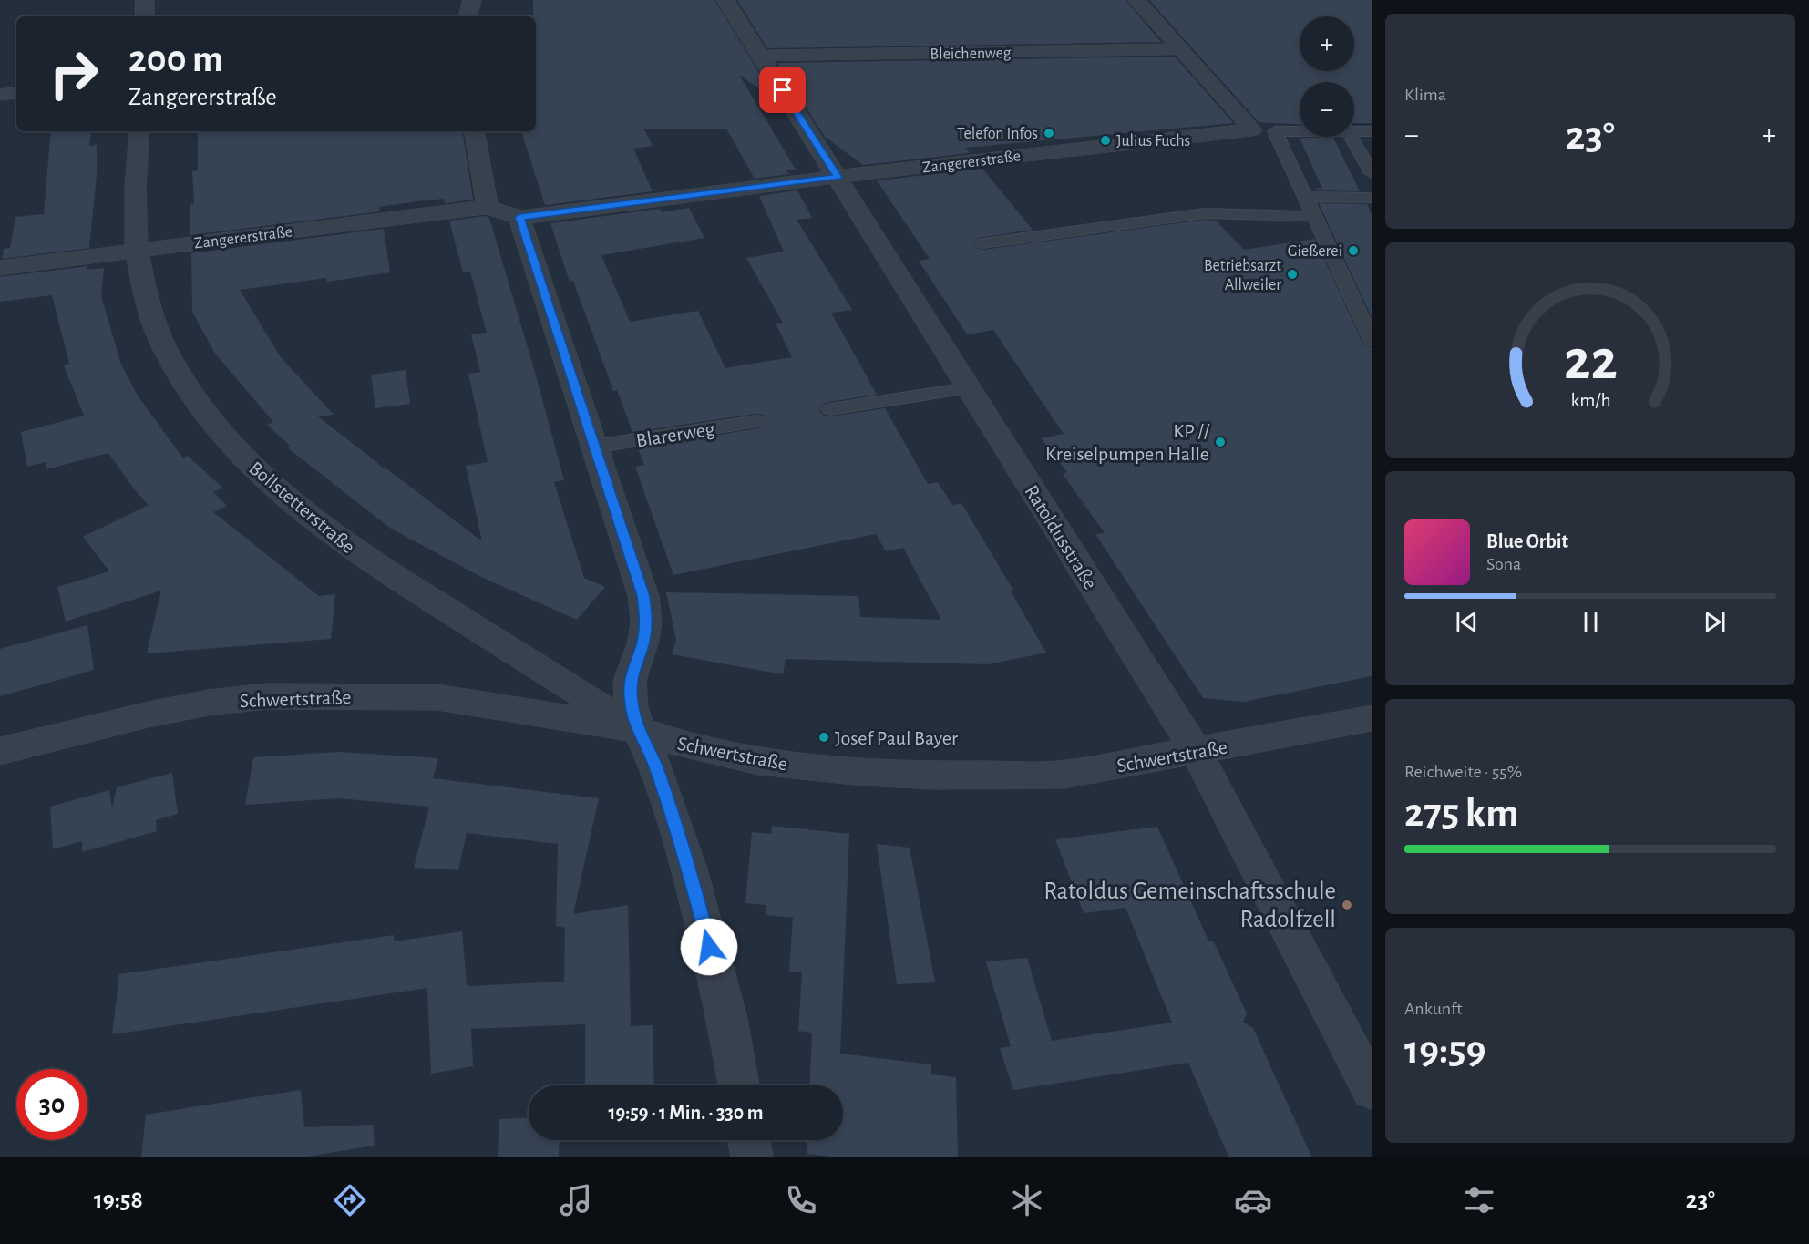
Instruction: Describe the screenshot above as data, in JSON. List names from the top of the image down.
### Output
{
  "streets": {
    "street": [
      "Bleichenweg",
      "Zangererstraße",
      "Bollstetterstraße",
      "Ratoldusstraße",
      "Schwertstraße"
    ],
    "lane": ["Blarerweg"]
  },
  "crossings": [
    ["Bleichenweg", "Zangererstraße"],
    ["Bleichenweg", "Ratoldusstraße"],
    ["Zangererstraße", "Bollstetterstraße"],
    ["Zangererstraße", "Ratoldusstraße"],
    ["Bollstetterstraße", "Schwertstraße"],
    ["Ratoldusstraße", "Schwertstraße"]
  ],
  "places": [
    "Telefon Infos",
    "Julius Fuchs",
    "Gießerei",
    "Betriebsarzt Allweiler",
    "KP // Kreiselpumpen Halle",
    "Josef Paul Bayer",
    "Ratoldus Gemeinschaftsschule Radolfzell"
  ],
  "page": {
    "tile": [
      "Klima",
      ["Reichweite · 55%", "275 km"],
      ["Ankunft", "19:59"]
    ],
    "map_buttons": ["+", "−"],
    "turn": ["200 m", "Zangererstraße"],
    "heat": ["−", "23°", "+"],
    "song": ["Blue Orbit", "Sona"],
    "limit": "30",
    "trip": "19:59 · 1 Min. · 330 m",
    "tabs": ["19:58", "23°"],
    "gauge": ["22", "km/h"]
  }
}
